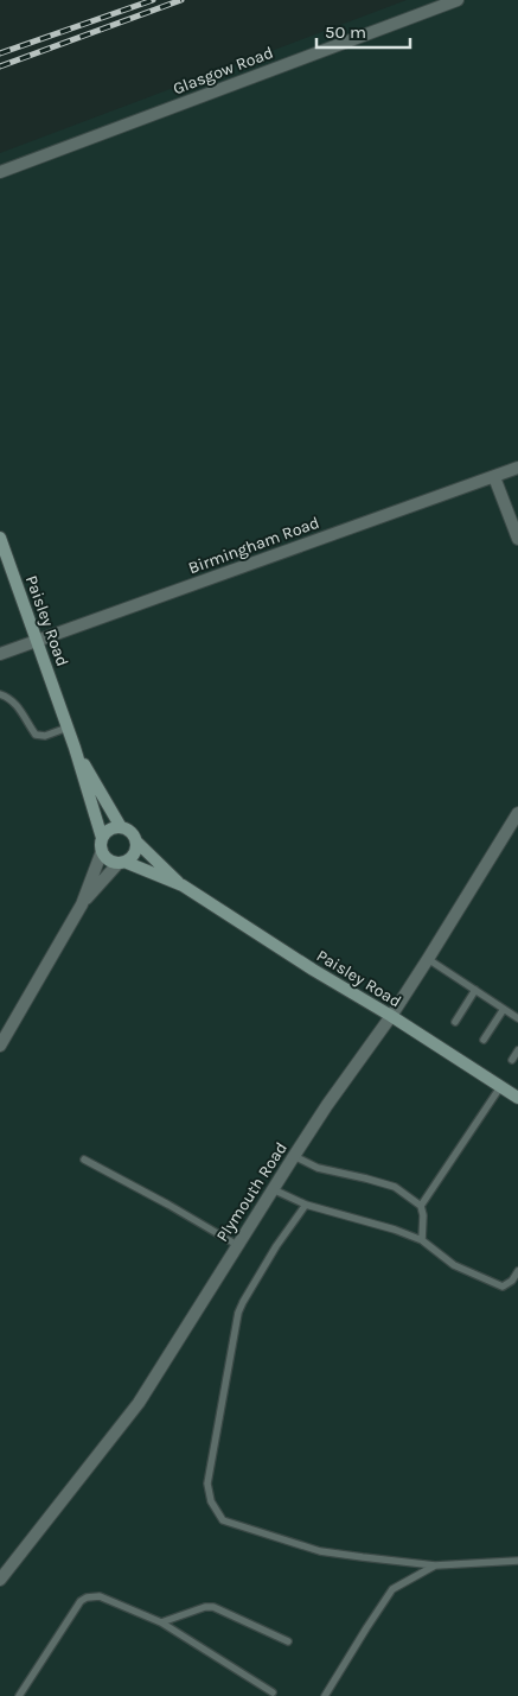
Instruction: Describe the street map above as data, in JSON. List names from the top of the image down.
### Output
{
  "streets": {
    "main road": ["Paisley Road"],
    "street": ["Glasgow Road", "Birmingham Road", "Plymouth Road"]
  },
  "crossings": [
    ["Birmingham Road", "Paisley Road"],
    ["Paisley Road", "Plymouth Road"]
  ],
  "scale_bar": "50 m"
}
